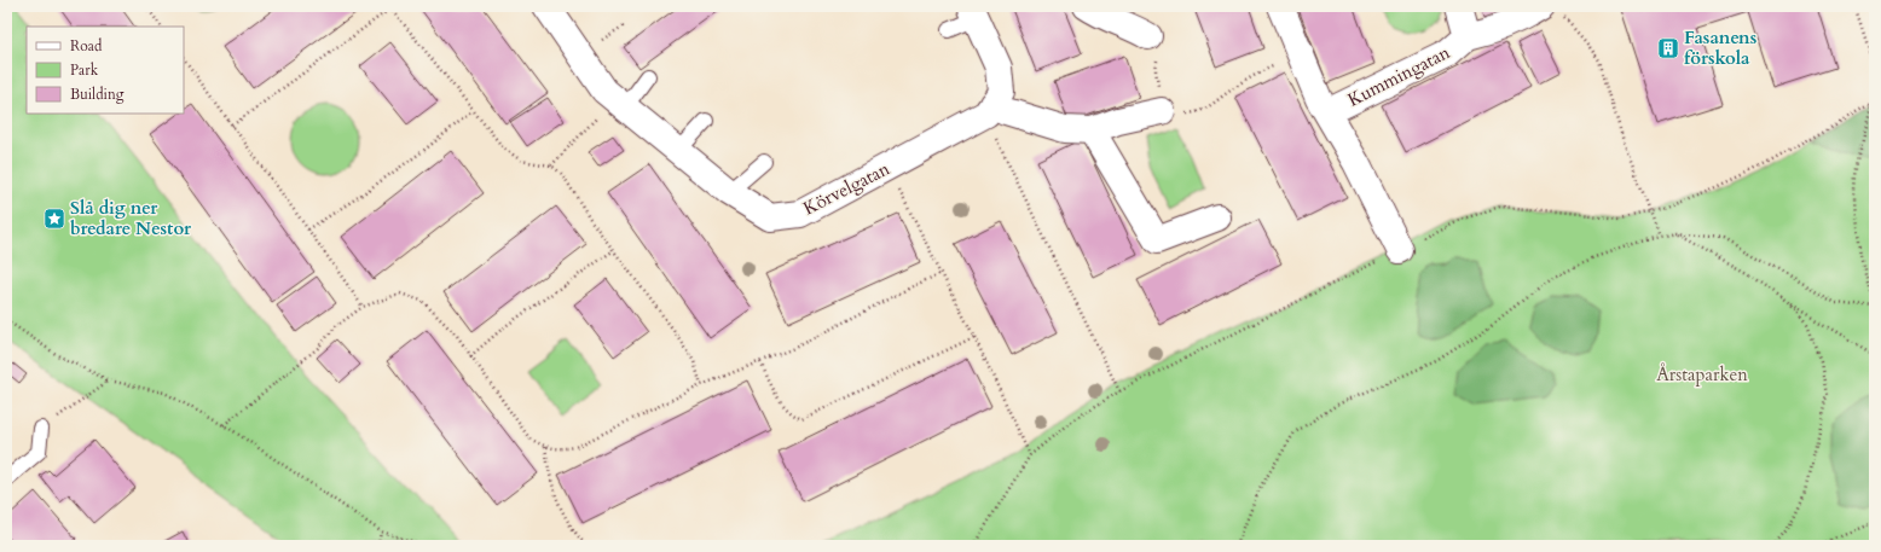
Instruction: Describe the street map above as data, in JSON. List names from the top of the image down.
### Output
{
  "streets": {
    "street": ["Kummingatan", "Körvelgatan"]
  },
  "parks": ["Årstaparken"],
  "places": {
    "building": ["Fasanens förskola"],
    "place": ["Slå dig ner bredare Nestor"]
  },
  "legend": ["Road", "Park", "Building"]
}
